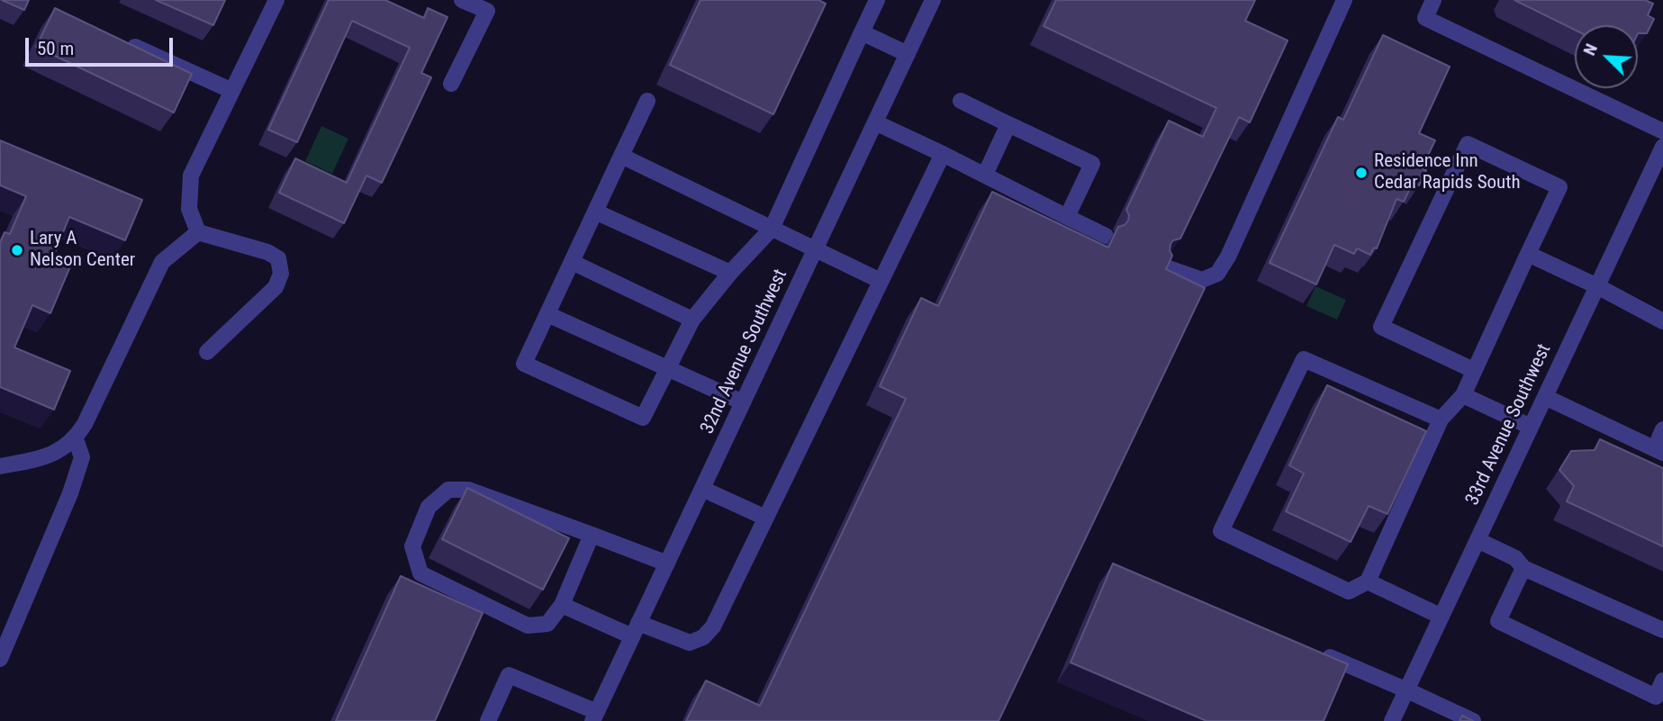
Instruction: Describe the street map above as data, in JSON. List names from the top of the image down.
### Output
{
  "streets": {
    "street": ["32nd Avenue Southwest", "33rd Avenue Southwest"]
  },
  "places": ["Residence Inn Cedar Rapids South", "Lary A Nelson Center"],
  "scale_bar": "50 m",
  "north": "top left"
}
